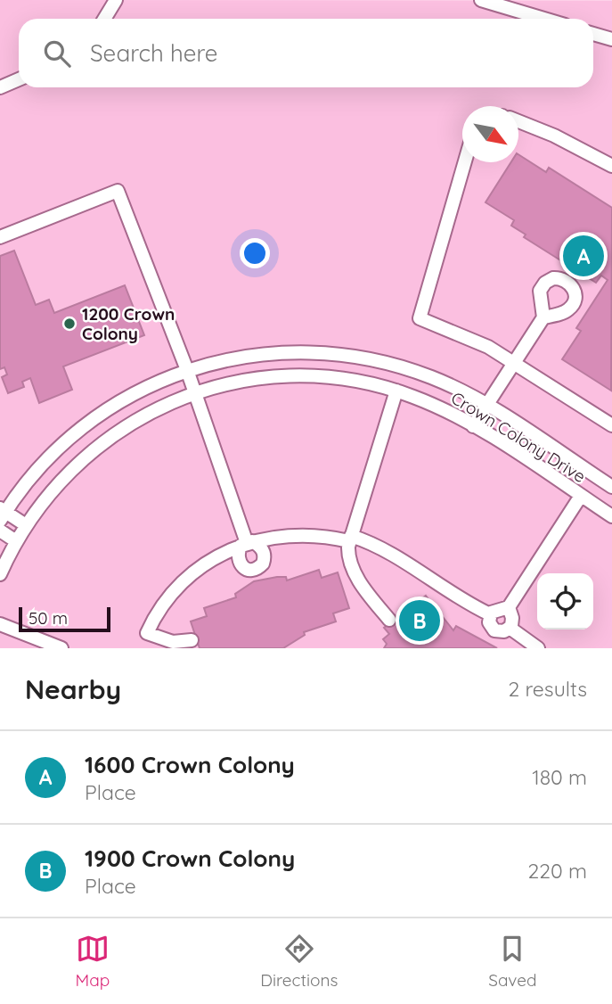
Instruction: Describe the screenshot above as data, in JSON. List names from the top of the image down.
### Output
{
  "streets": {
    "street": ["Crown Colony Drive"]
  },
  "places": ["1200 Crown Colony"],
  "scale_bar": "50 m",
  "north": "bottom right",
  "page": {
    "search": "Search here",
    "pins": ["A", "B"],
    "scale": "50 m",
    "heading": ["Nearby", "2 results"],
    "list": [
      {
        "mark": "A",
        "name": "1600 Crown Colony",
        "note": "Place",
        "value": "180 m"
      },
      {
        "mark": "B",
        "name": "1900 Crown Colony",
        "note": "Place",
        "value": "220 m"
      }
    ],
    "nav": ["Map", "Directions", "Saved"]
  }
}
